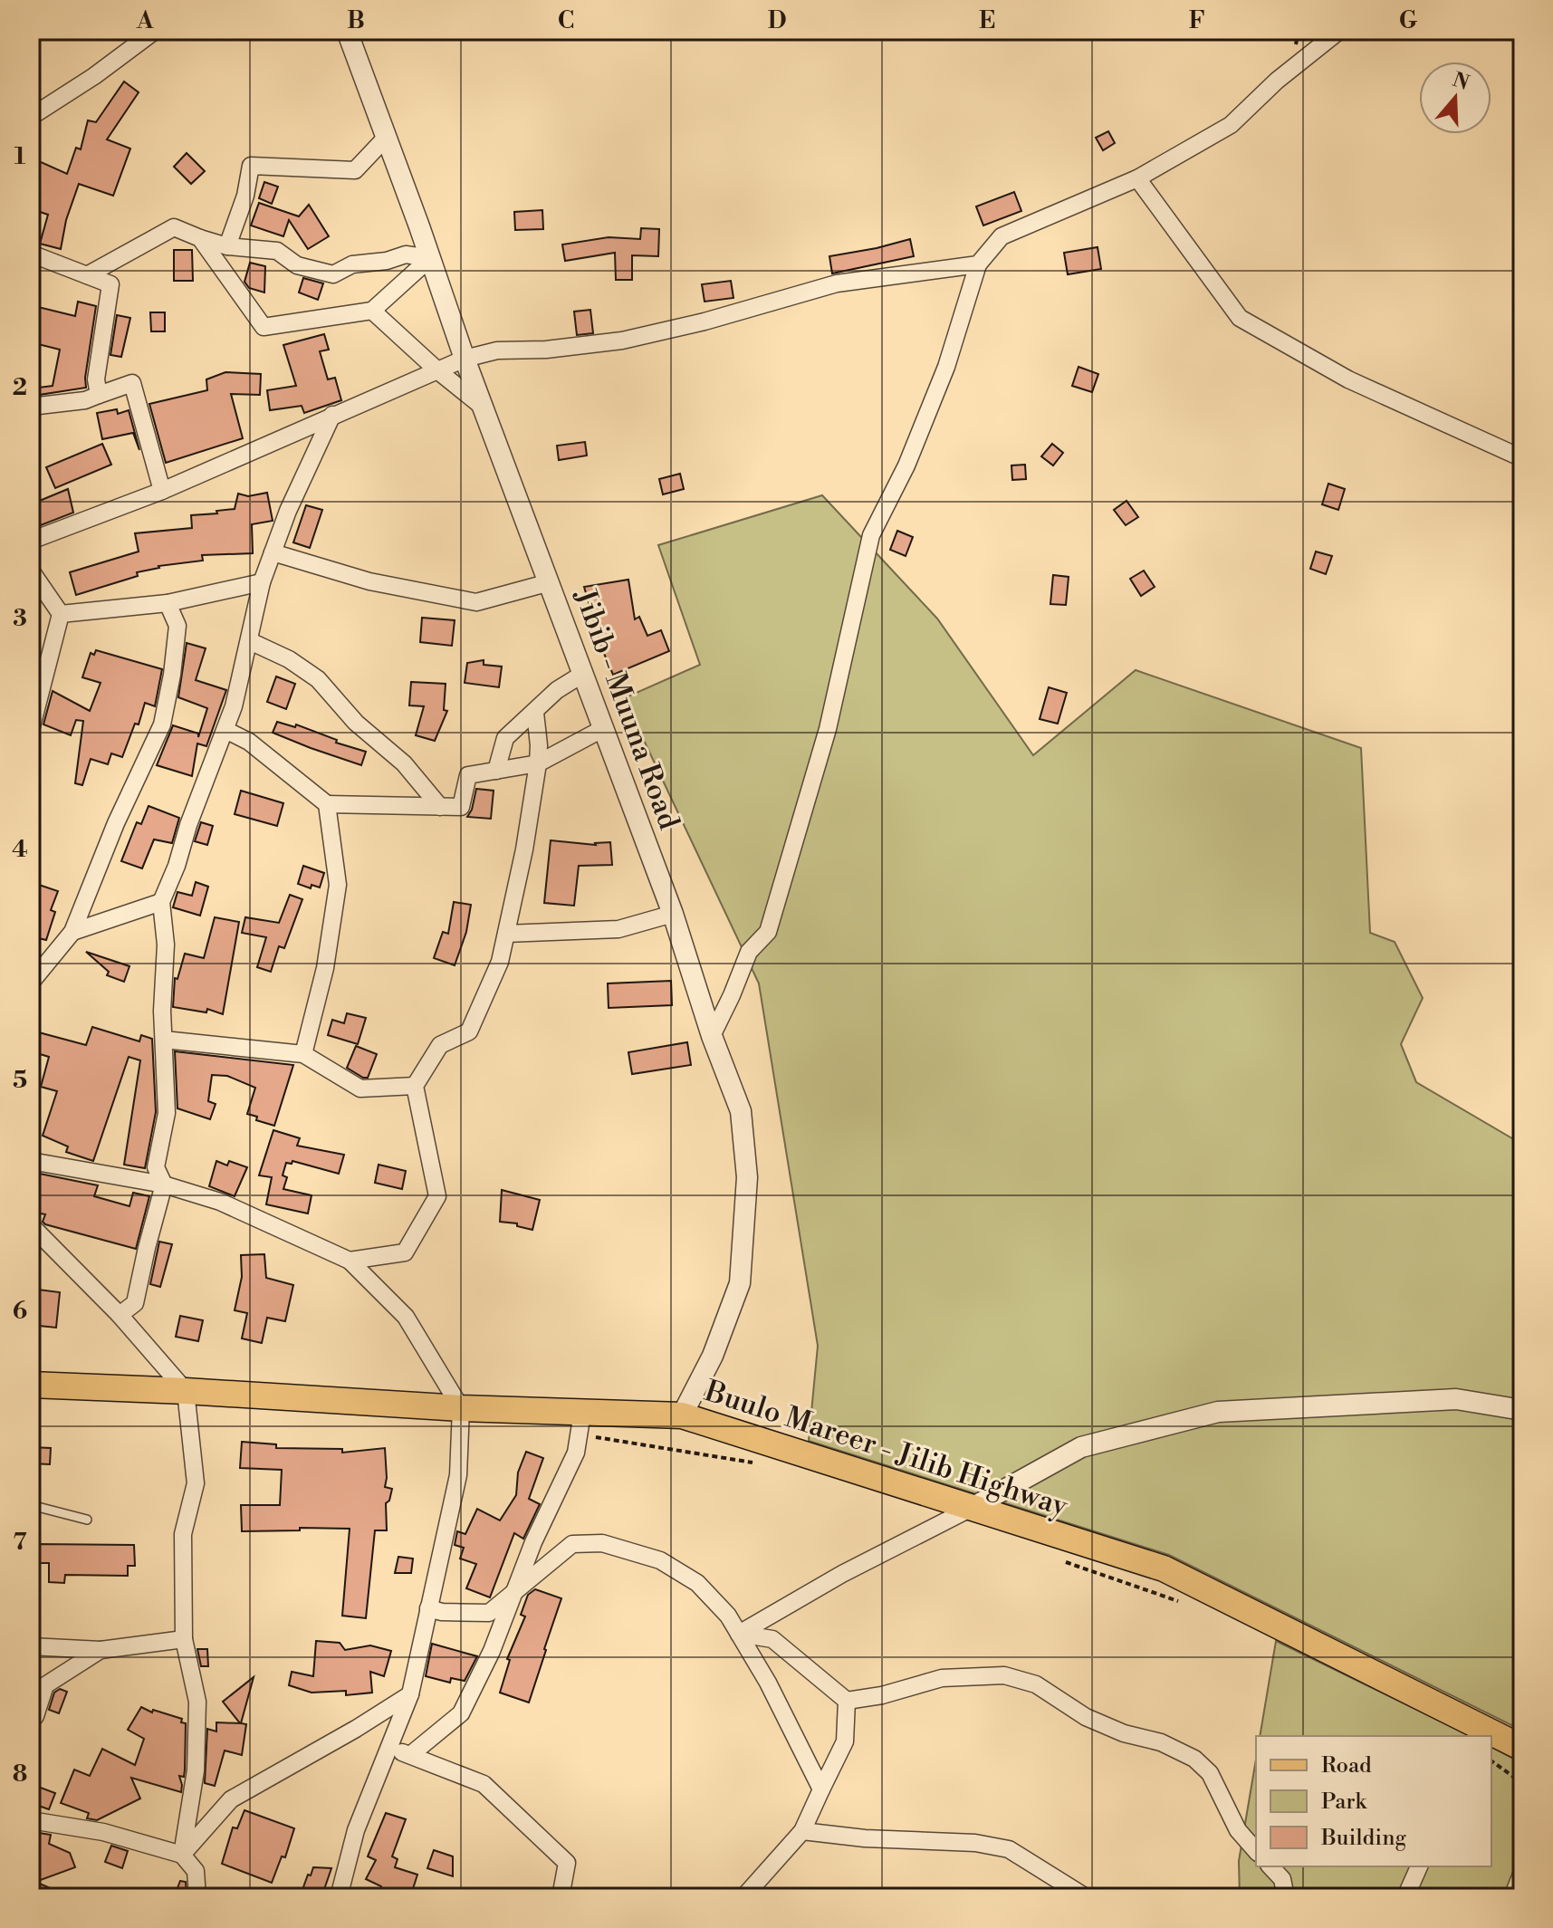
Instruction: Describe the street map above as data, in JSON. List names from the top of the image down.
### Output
{
  "streets": {
    "main road": ["Buulo Mareer - Jilib Highway"],
    "street": ["Jibib - Muuna Road"]
  },
  "crossings": [
    ["Jibib - Muuna Road", "Buulo Mareer - Jilib Highway"]
  ],
  "legend": ["Road", "Park", "Building"],
  "north": "top",
  "grid": {
    "columns": [
      "A",
      "B",
      "C",
      "D",
      "E",
      "F",
      "G"
    ],
    "rows": [
      "1",
      "2",
      "3",
      "4",
      "5",
      "6",
      "7",
      "8"
    ]
  }
}
